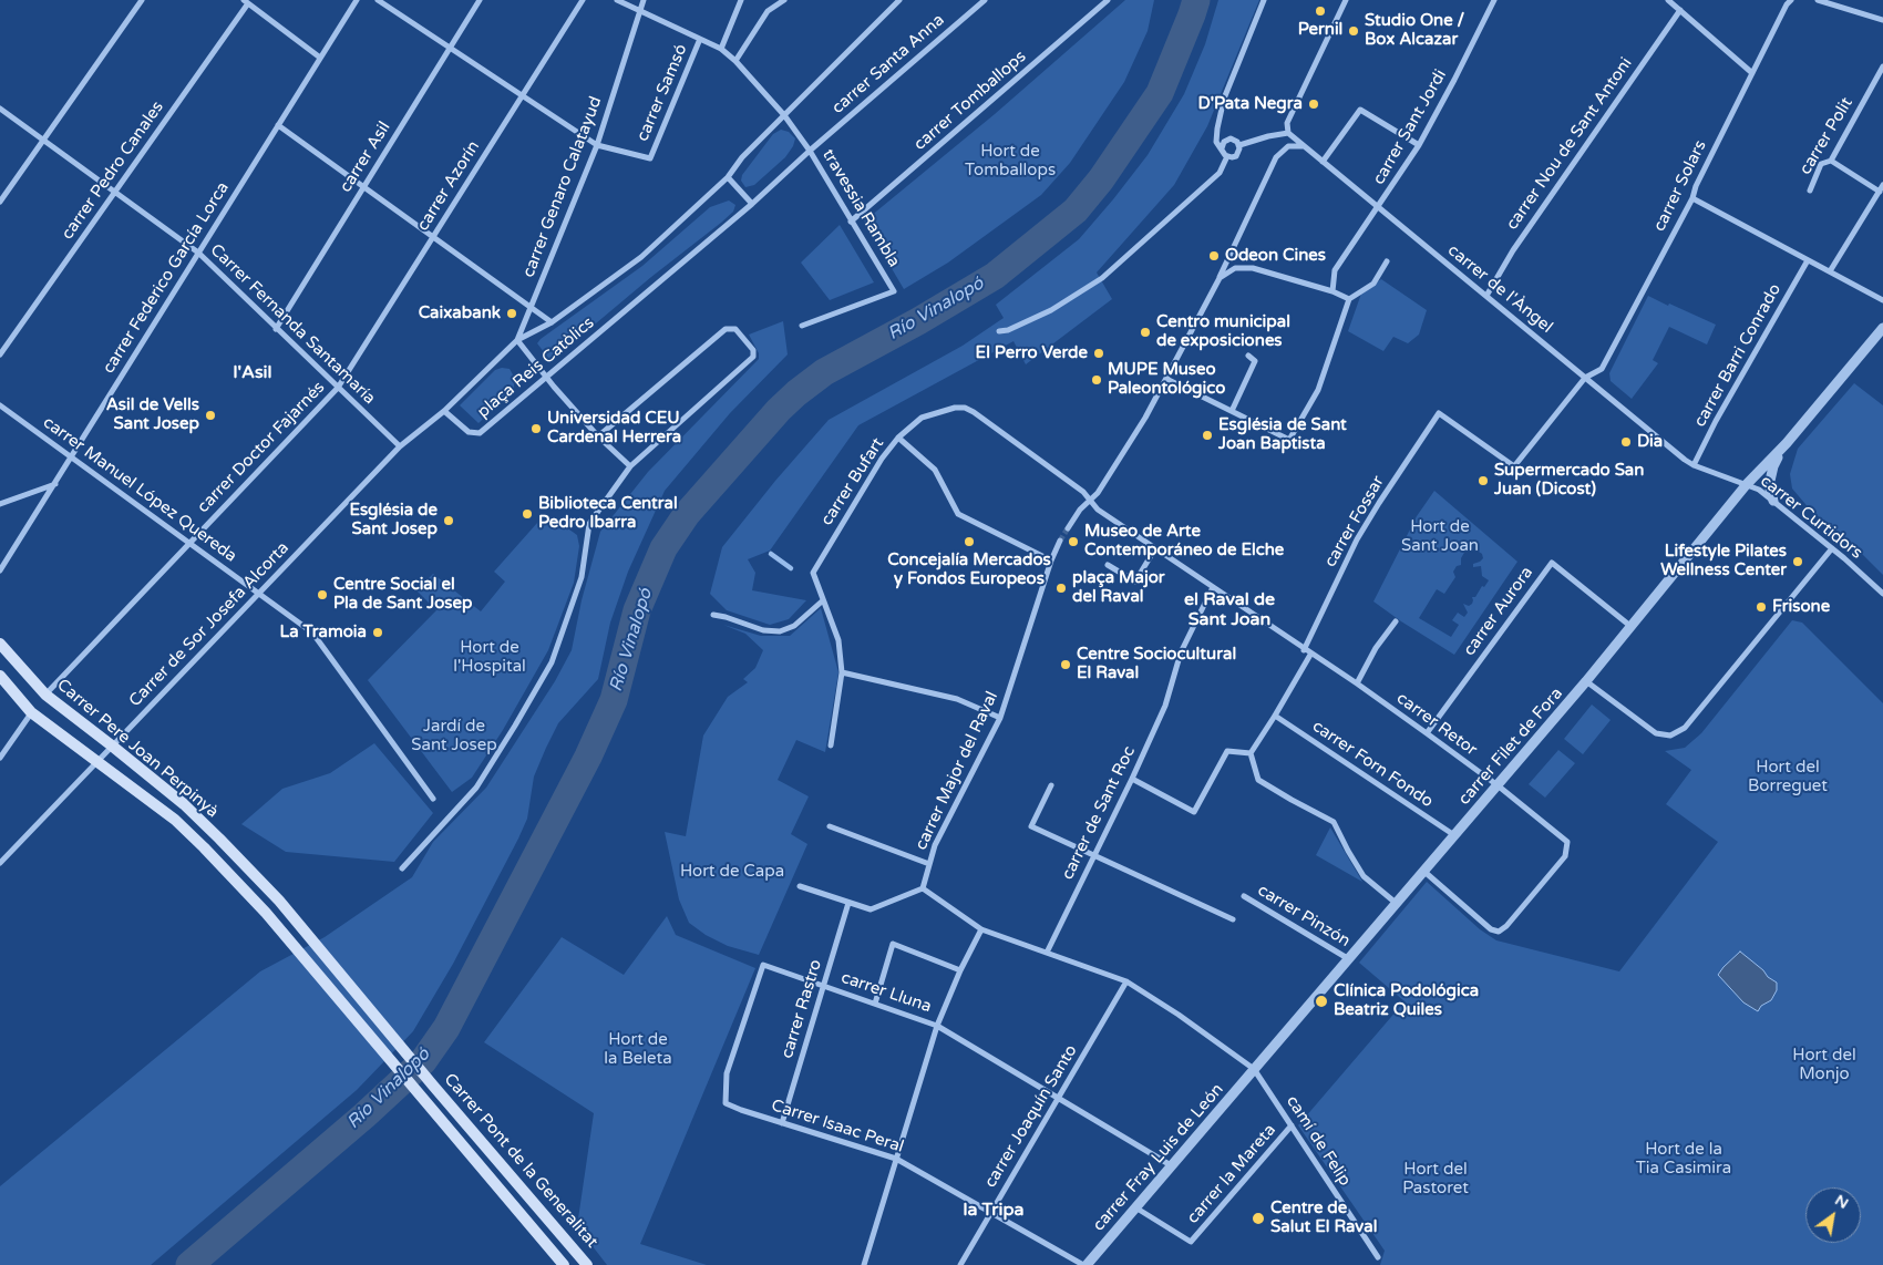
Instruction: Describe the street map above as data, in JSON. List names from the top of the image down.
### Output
{
  "streets": {
    "main road": ["Carrer Pere Joan Perpinyà", "Carrer Pont de la Generalitat"],
    "street": [
      "carrer Santa Anna",
      "carrer Samsó",
      "carrer Tomballops",
      "carrer Sant Jordi",
      "carrer Polit",
      "carrer Nou de Sant Antoni",
      "carrer Asil",
      "carrer Pedro Canales",
      "carrer Azorín",
      "carrer Solars",
      "carrer Genaro Calatayud",
      "travessia Rambla",
      "carrer Federico García Lorca",
      "carrer de l'Àngel",
      "Carrer Fernanda Santamaría",
      "carrer Barri Conrado",
      "plaça Reis Catòlics",
      "carrer Doctor Fajarnés",
      "carrer Bufart",
      "carrer Manuel López Quereda",
      "carrer Curtidors",
      "carrer Fossar",
      "carrer Aurora",
      "Carrer de Sor Josefa Alcorta",
      "carrer Retor",
      "carrer Filet de Fora",
      "carrer Forn Fondo",
      "carrer Major del Raval",
      "carrer de Sant Roc",
      "carrer Pinzón",
      "carrer Lluna",
      "carrer Rastro",
      "carrer Joaquín Santo",
      "Carrer Isaac Peral",
      "camí de Felip",
      "carrer Fray Luis de León",
      "carrer la Mareta"
    ]
  },
  "crossings": [
    ["carrer Santa Anna", "travessia Rambla"],
    ["carrer Santa Anna", "plaça Reis Catòlics"],
    ["carrer Samsó", "carrer Genaro Calatayud"],
    ["carrer Samsó", "travessia Rambla"],
    ["carrer Tomballops", "travessia Rambla"],
    ["carrer Sant Jordi", "carrer de l'Àngel"],
    ["carrer Nou de Sant Antoni", "carrer de l'Àngel"],
    ["carrer Asil", "Carrer Fernanda Santamaría"],
    ["carrer Pedro Canales", "Carrer Fernanda Santamaría"],
    ["carrer Azorín", "Carrer Fernanda Santamaría"],
    ["carrer Azorín", "carrer Doctor Fajarnés"],
    ["carrer Solars", "carrer de l'Àngel"],
    ["carrer Solars", "carrer Fossar"],
    ["carrer Genaro Calatayud", "travessia Rambla"],
    ["carrer Genaro Calatayud", "plaça Reis Catòlics"],
    ["travessia Rambla", "plaça Reis Catòlics"],
    ["carrer Federico García Lorca", "Carrer Fernanda Santamaría"],
    ["carrer Federico García Lorca", "carrer Manuel López Quereda"],
    ["carrer de l'Àngel", "carrer Barri Conrado"],
    ["carrer de l'Àngel", "carrer Curtidors"],
    ["Carrer Fernanda Santamaría", "carrer Doctor Fajarnés"],
    ["Carrer Fernanda Santamaría", "Carrer de Sor Josefa Alcorta"],
    ["carrer Barri Conrado", "carrer Curtidors"],
    ["plaça Reis Catòlics", "Carrer de Sor Josefa Alcorta"],
    ["carrer Doctor Fajarnés", "carrer Manuel López Quereda"],
    ["carrer Doctor Fajarnés", "Carrer Pere Joan Perpinyà"],
    ["carrer Bufart", "carrer Retor"],
    ["carrer Manuel López Quereda", "Carrer de Sor Josefa Alcorta"],
    ["carrer Curtidors", "carrer Filet de Fora"],
    ["carrer Fossar", "carrer Retor"],
    ["carrer Aurora", "carrer Retor"],
    ["carrer Aurora", "carrer Filet de Fora"],
    ["Carrer de Sor Josefa Alcorta", "Carrer Pere Joan Perpinyà"],
    ["carrer Retor", "carrer Filet de Fora"],
    ["carrer Retor", "carrer de Sant Roc"],
    ["carrer Filet de Fora", "carrer Forn Fondo"],
    ["carrer Filet de Fora", "carrer Pinzón"],
    ["carrer Filet de Fora", "camí de Felip"],
    ["carrer Filet de Fora", "carrer Fray Luis de León"],
    ["Carrer Pere Joan Perpinyà", "Carrer Pont de la Generalitat"],
    ["carrer Lluna", "carrer Rastro"],
    ["carrer Lluna", "carrer Joaquín Santo"],
    ["carrer Lluna", "Carrer Isaac Peral"],
    ["carrer Lluna", "carrer Fray Luis de León"],
    ["carrer Rastro", "Carrer Isaac Peral"],
    ["carrer Joaquín Santo", "Carrer Isaac Peral"],
    ["Carrer Isaac Peral", "carrer Fray Luis de León"],
    ["camí de Felip", "carrer Fray Luis de León"],
    ["camí de Felip", "carrer la Mareta"],
    ["carrer Fray Luis de León", "carrer la Mareta"]
  ],
  "districts": ["l'Asil", "el Raval de Sant Joan", "la Tripa"],
  "water": ["Río Vinalopó"],
  "parks": [
    "Hort de Tomballops",
    "Hort de Sant Joan",
    "Hort de l'Hospital",
    "Jardí de Sant Josep",
    "Hort del Borreguet",
    "Hort de Capa",
    "Hort de la Beleta",
    "Hort del Monjo",
    "Hort de la Tia Casimira",
    "Hort del Pastoret"
  ],
  "places": [
    "Pernil",
    "Studio One / Box Alcazar",
    "D'Pata Negra",
    "Odeon Cines",
    "Caixabank",
    "Centro municipal de exposiciones",
    "El Perro Verde",
    "MUPE Museo Paleontológico",
    "Asil de Vells Sant Josep",
    "Universidad CEU Cardenal Herrera",
    "Església de Sant Joan Baptista",
    "Dia",
    "Supermercado San Juan (Dicost)",
    "Biblioteca Central Pedro Ibarra",
    "Església de Sant Josep",
    "Concejalía Mercados y Fondos Europeos",
    "Museo de Arte Contemporáneo de Elche",
    "Lifestyle Pilates Wellness Center",
    "plaça Major del Raval",
    "Centre Social el Pla de Sant Josep",
    "Frisone",
    "La Tramoia",
    "Centre Sociocultural El Raval",
    "Clínica Podológica Beatriz Quiles",
    "Centre de Salut El Raval"
  ],
  "north": "top right"
}
